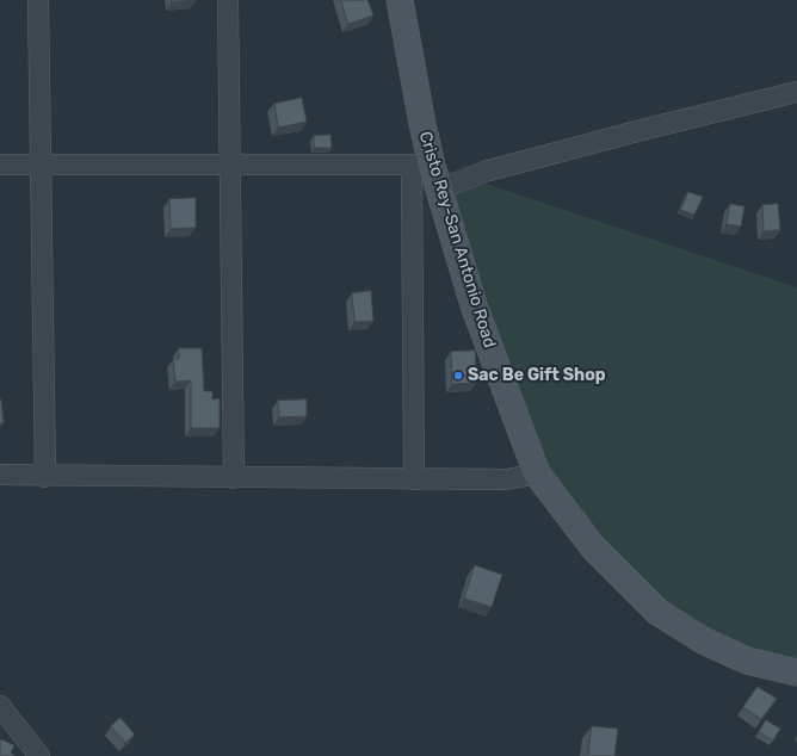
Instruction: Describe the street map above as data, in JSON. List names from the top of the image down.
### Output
{
  "streets": {
    "main road": ["Cristo Rey-San Antonio Road"]
  },
  "places": ["Sac Be Gift Shop"]
}
